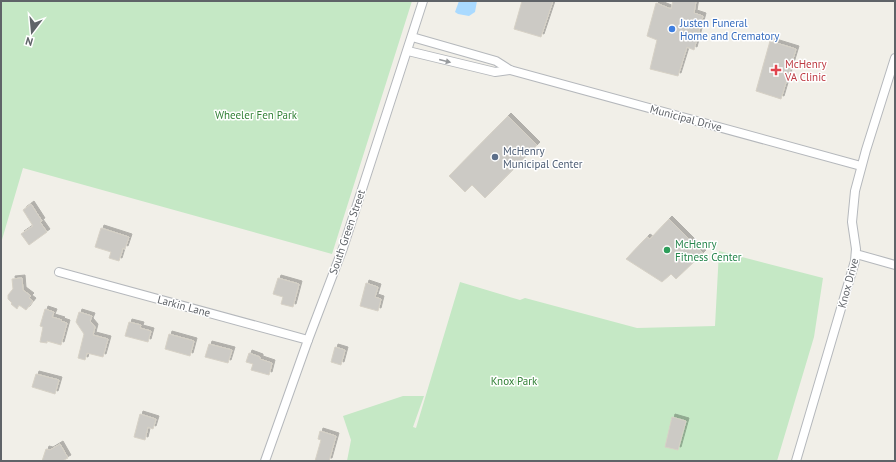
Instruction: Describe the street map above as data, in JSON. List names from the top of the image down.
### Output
{
  "streets": {
    "street": [
      "Municipal Drive",
      "South Green Street",
      "Knox Drive",
      "Larkin Lane"
    ]
  },
  "crossings": [
    ["Municipal Drive", "South Green Street"],
    ["Municipal Drive", "Knox Drive"],
    ["South Green Street", "Larkin Lane"]
  ],
  "parks": ["Wheeler Fen Park", "Knox Park"],
  "places": {
    "other": ["Justen Funeral Home and Crematory", "McHenry Municipal Center", "McHenry Fitness Center"],
    "health": ["McHenry VA Clinic"]
  },
  "north": "bottom"
}
